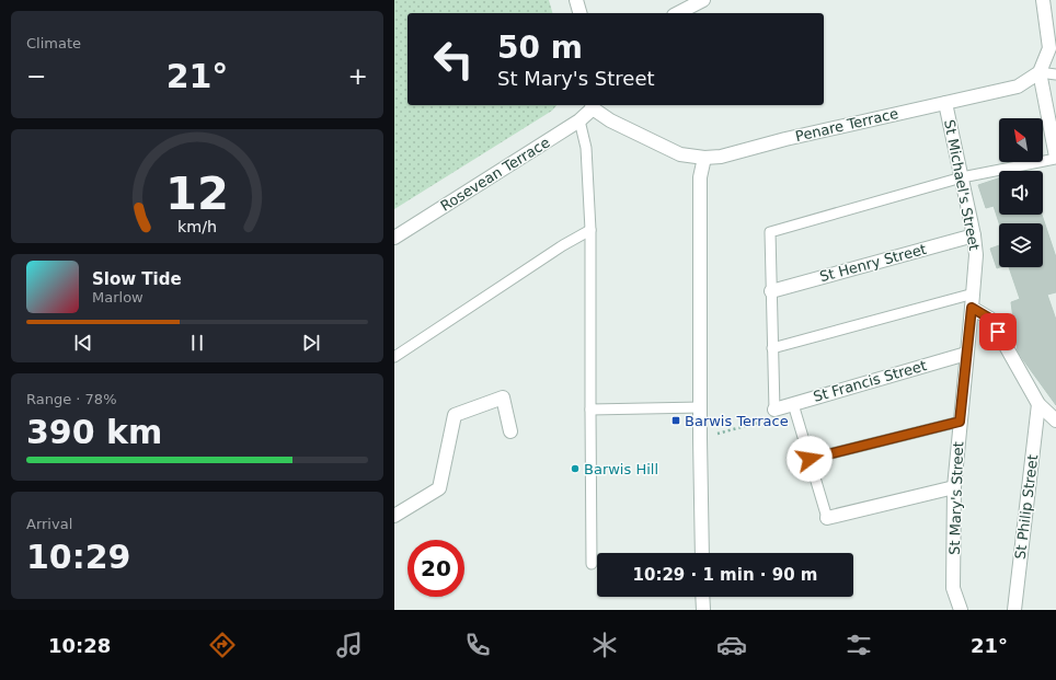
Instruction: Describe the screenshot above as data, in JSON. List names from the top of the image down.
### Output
{
  "streets": {
    "street": [
      "Penare Terrace",
      "Rosevean Terrace",
      "St Michael's Street",
      "St Henry Street",
      "St Francis Street",
      "St Mary's Street",
      "St Philip Street"
    ]
  },
  "crossings": [
    ["Penare Terrace", "Rosevean Terrace"],
    ["Penare Terrace", "St Michael's Street"],
    ["St Michael's Street", "St Henry Street"],
    ["St Michael's Street", "St Mary's Street"],
    ["St Francis Street", "St Mary's Street"]
  ],
  "places": {
    "transit": ["Barwis Terrace"],
    "other": ["Barwis Hill"]
  },
  "north": "top left",
  "page": {
    "tile": [
      "Climate",
      ["Range · 78%", "390 km"],
      ["Arrival", "10:29"]
    ],
    "turn": ["50 m", "St Mary's Street"],
    "heat": ["−", "21°", "+"],
    "song": ["Slow Tide", "Marlow"],
    "limit": "20",
    "trip": "10:29 · 1 min · 90 m",
    "tabs": ["10:28", "21°"],
    "gauge": ["12", "km/h"]
  }
}
